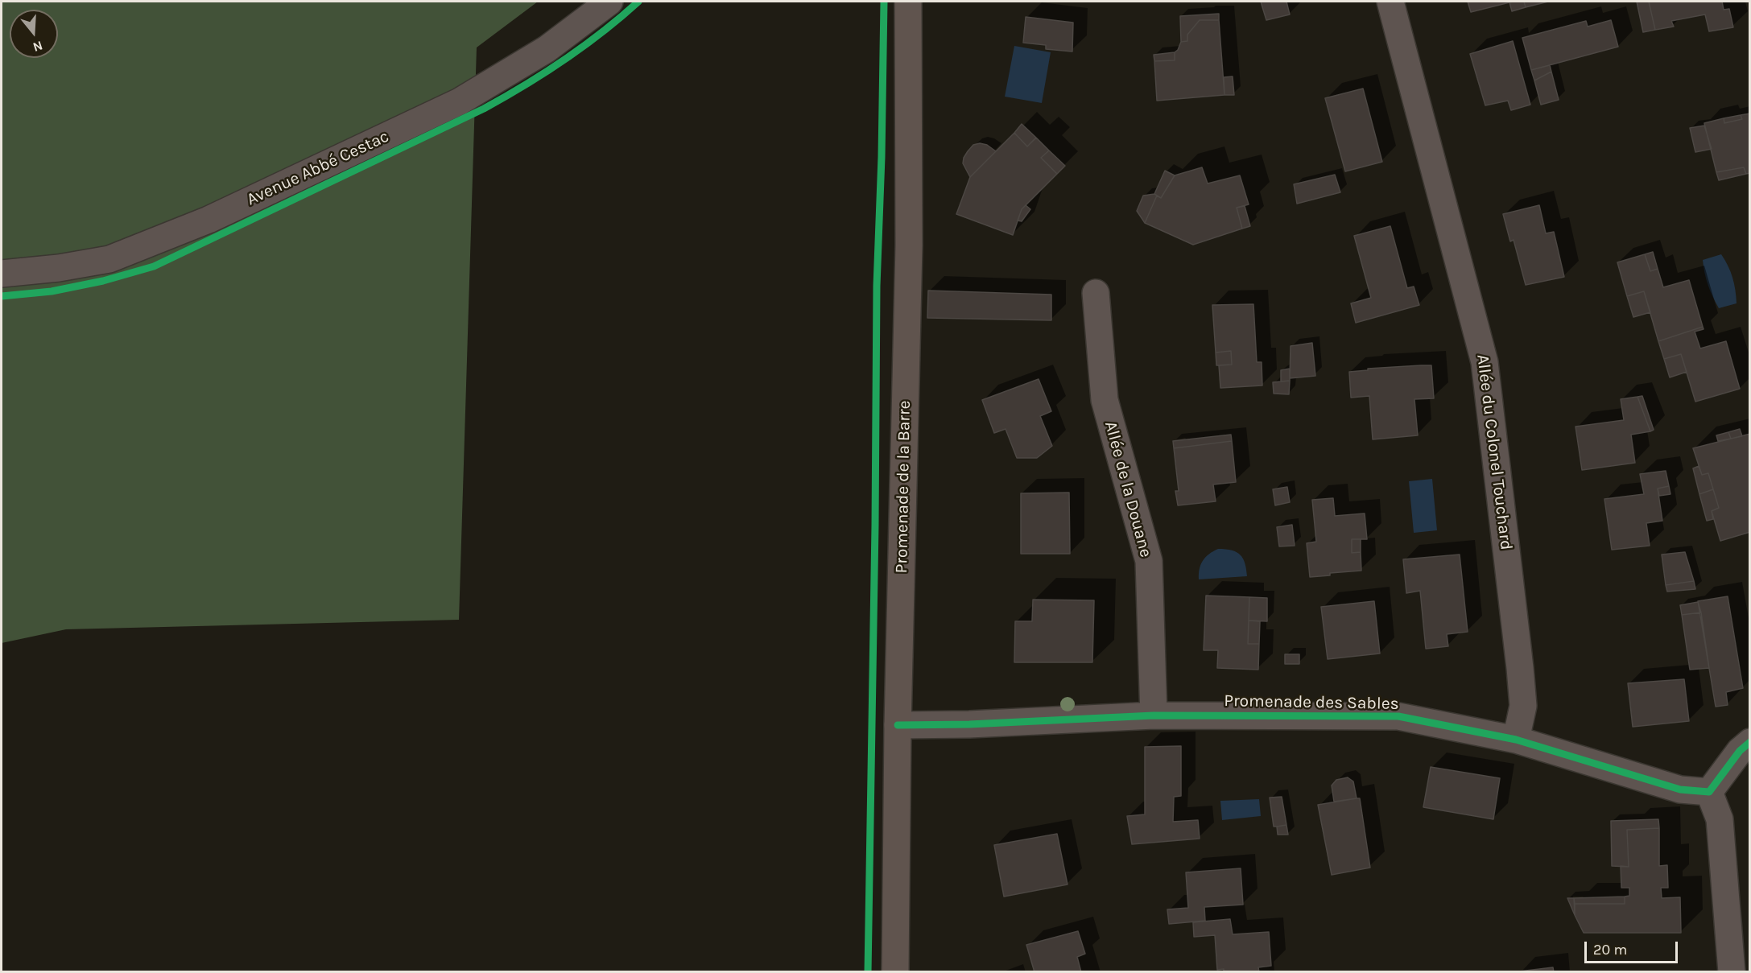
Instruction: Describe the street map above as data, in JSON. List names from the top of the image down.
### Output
{
  "streets": {
    "main road": ["Promenade de la Barre"],
    "street": [
      "Avenue Abbé Cestac",
      "Allée du Colonel Touchard",
      "Allée de la Douane",
      "Promenade des Sables"
    ]
  },
  "crossings": [
    ["Allée du Colonel Touchard", "Promenade des Sables"],
    ["Promenade de la Barre", "Promenade des Sables"],
    ["Allée de la Douane", "Promenade des Sables"]
  ],
  "scale_bar": "20 m",
  "north": "bottom"
}
